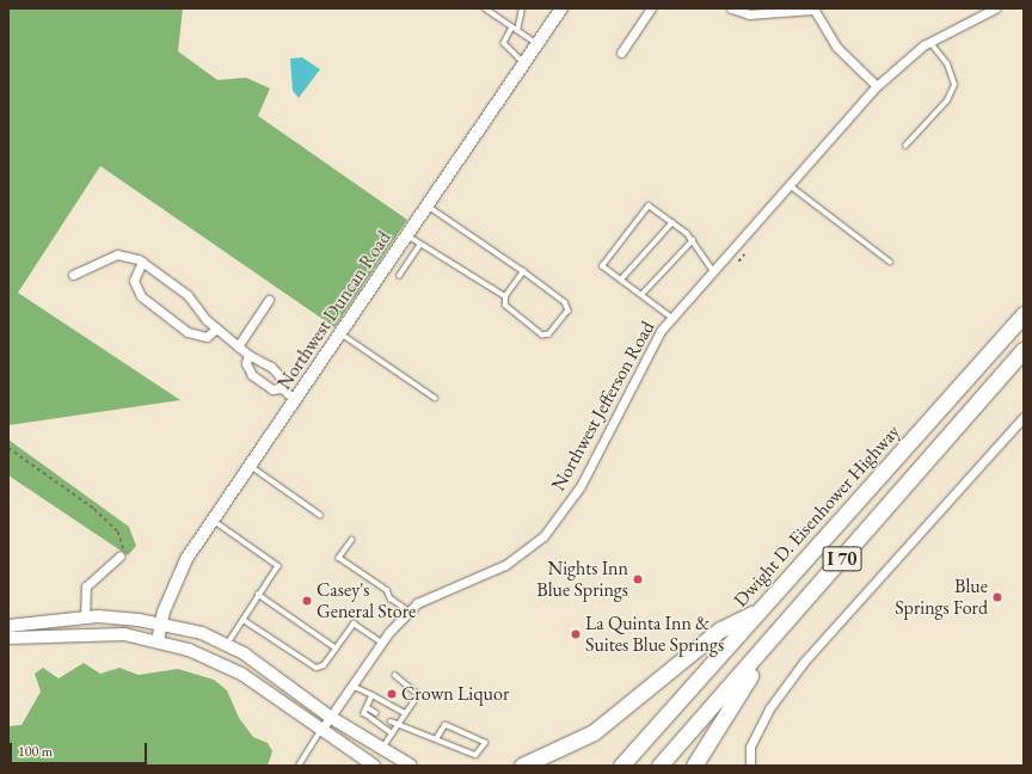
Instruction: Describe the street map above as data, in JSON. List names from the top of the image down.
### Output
{
  "streets": {
    "highway": ["Dwight D. Eisenhower Highway", "I 70"],
    "main road": ["Northwest Duncan Road"],
    "street": ["Northwest Jefferson Road"]
  },
  "places": [
    "Nights Inn Blue Springs",
    "Blue Springs Ford",
    "Casey's General Store",
    "La Quinta Inn & Suites Blue Springs",
    "Crown Liquor"
  ],
  "scale_bar": "100 m"
}
